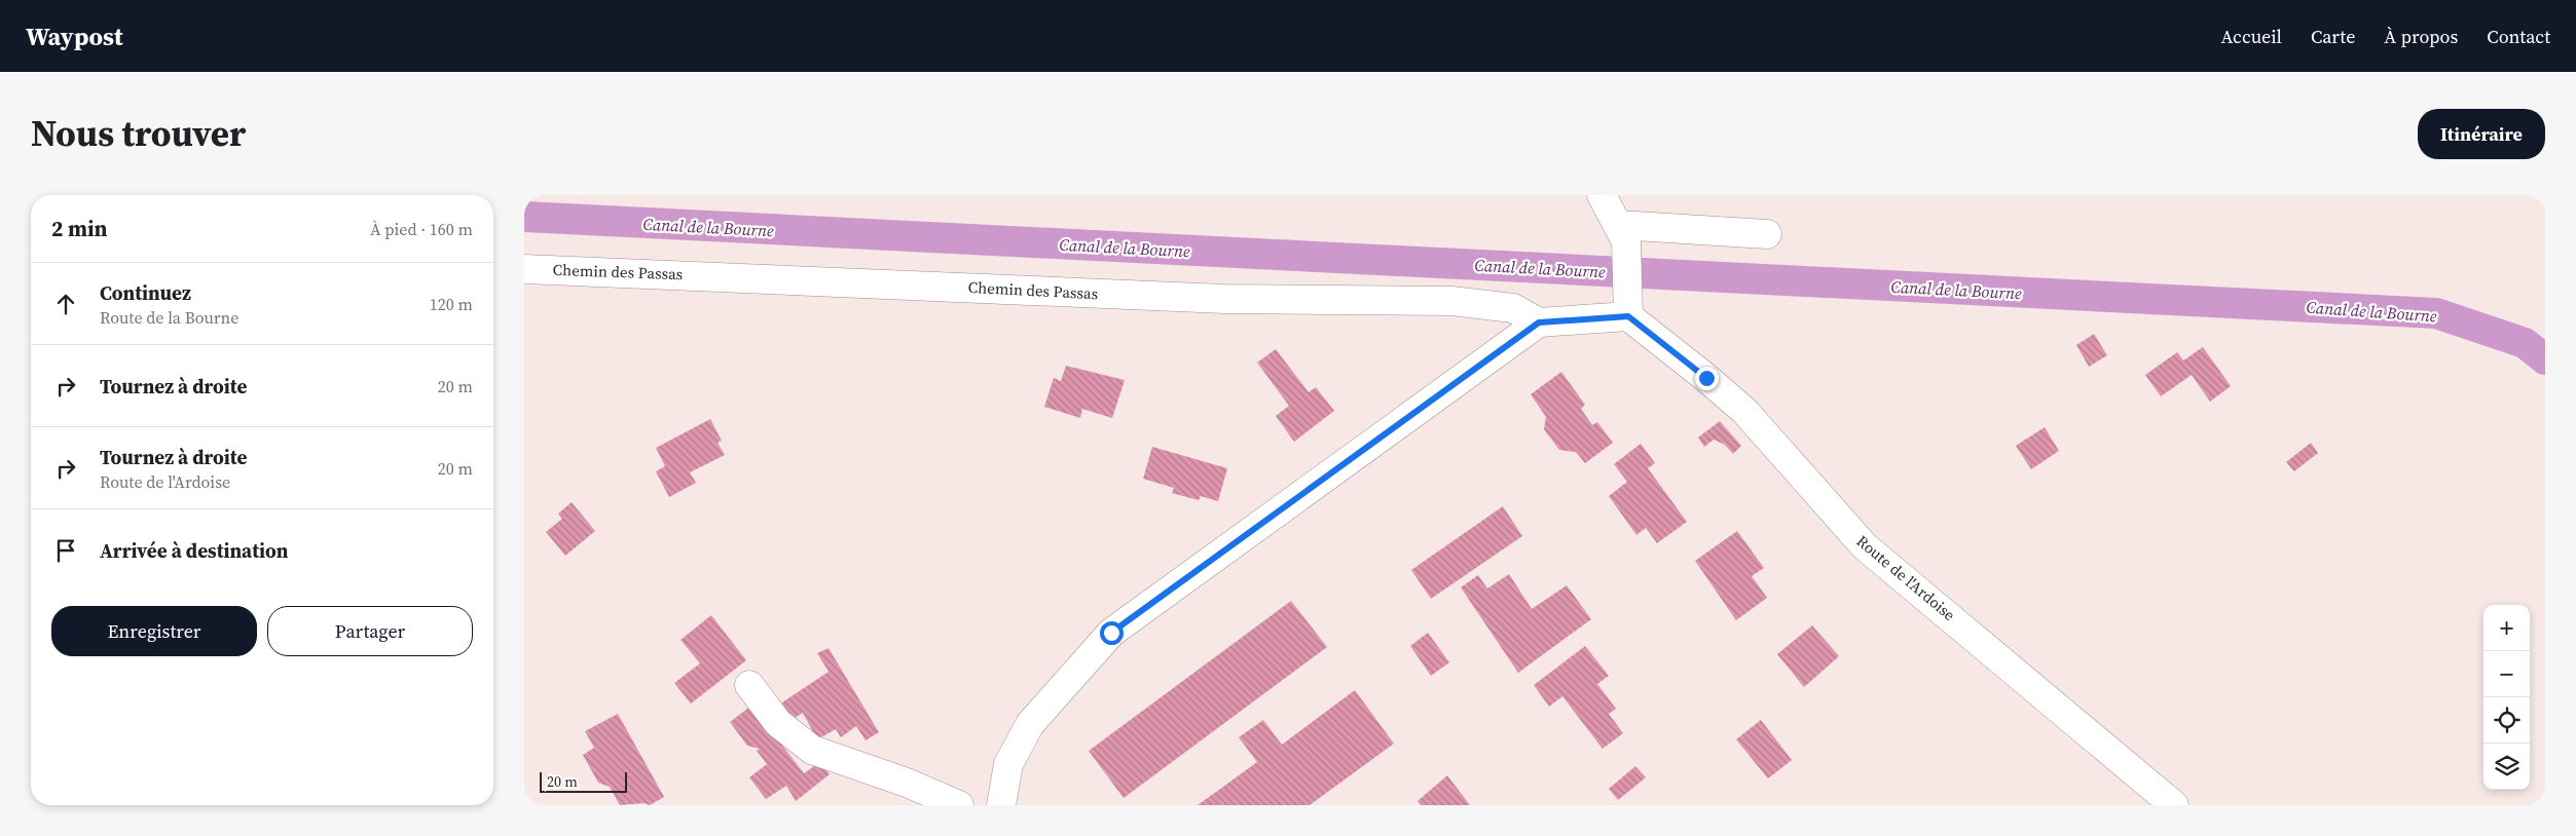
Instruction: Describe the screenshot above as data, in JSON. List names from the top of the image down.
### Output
{
  "streets": {
    "street": ["Chemin des Passas", "Route de l'Ardoise"]
  },
  "water": ["Canal de la Bourne"],
  "scale_bar": "20 m",
  "page": {
    "header": "Waypost",
    "nav": [
      "Accueil",
      "Carte",
      "À propos",
      "Contact"
    ],
    "title": "Nous trouver",
    "buttons": [
      "Itinéraire",
      ["Enregistrer", "Partager"]
    ],
    "heading": ["2 min", "À pied · 160 m"],
    "list": [
      ["Continuez", "Route de la Bourne", "120 m"],
      ["Tournez à droite", "20 m"],
      ["Tournez à droite", "Route de l'Ardoise", "20 m"],
      "Arrivée à destination"
    ],
    "map_buttons": ["+", "−"],
    "scale": "20 m"
  }
}
